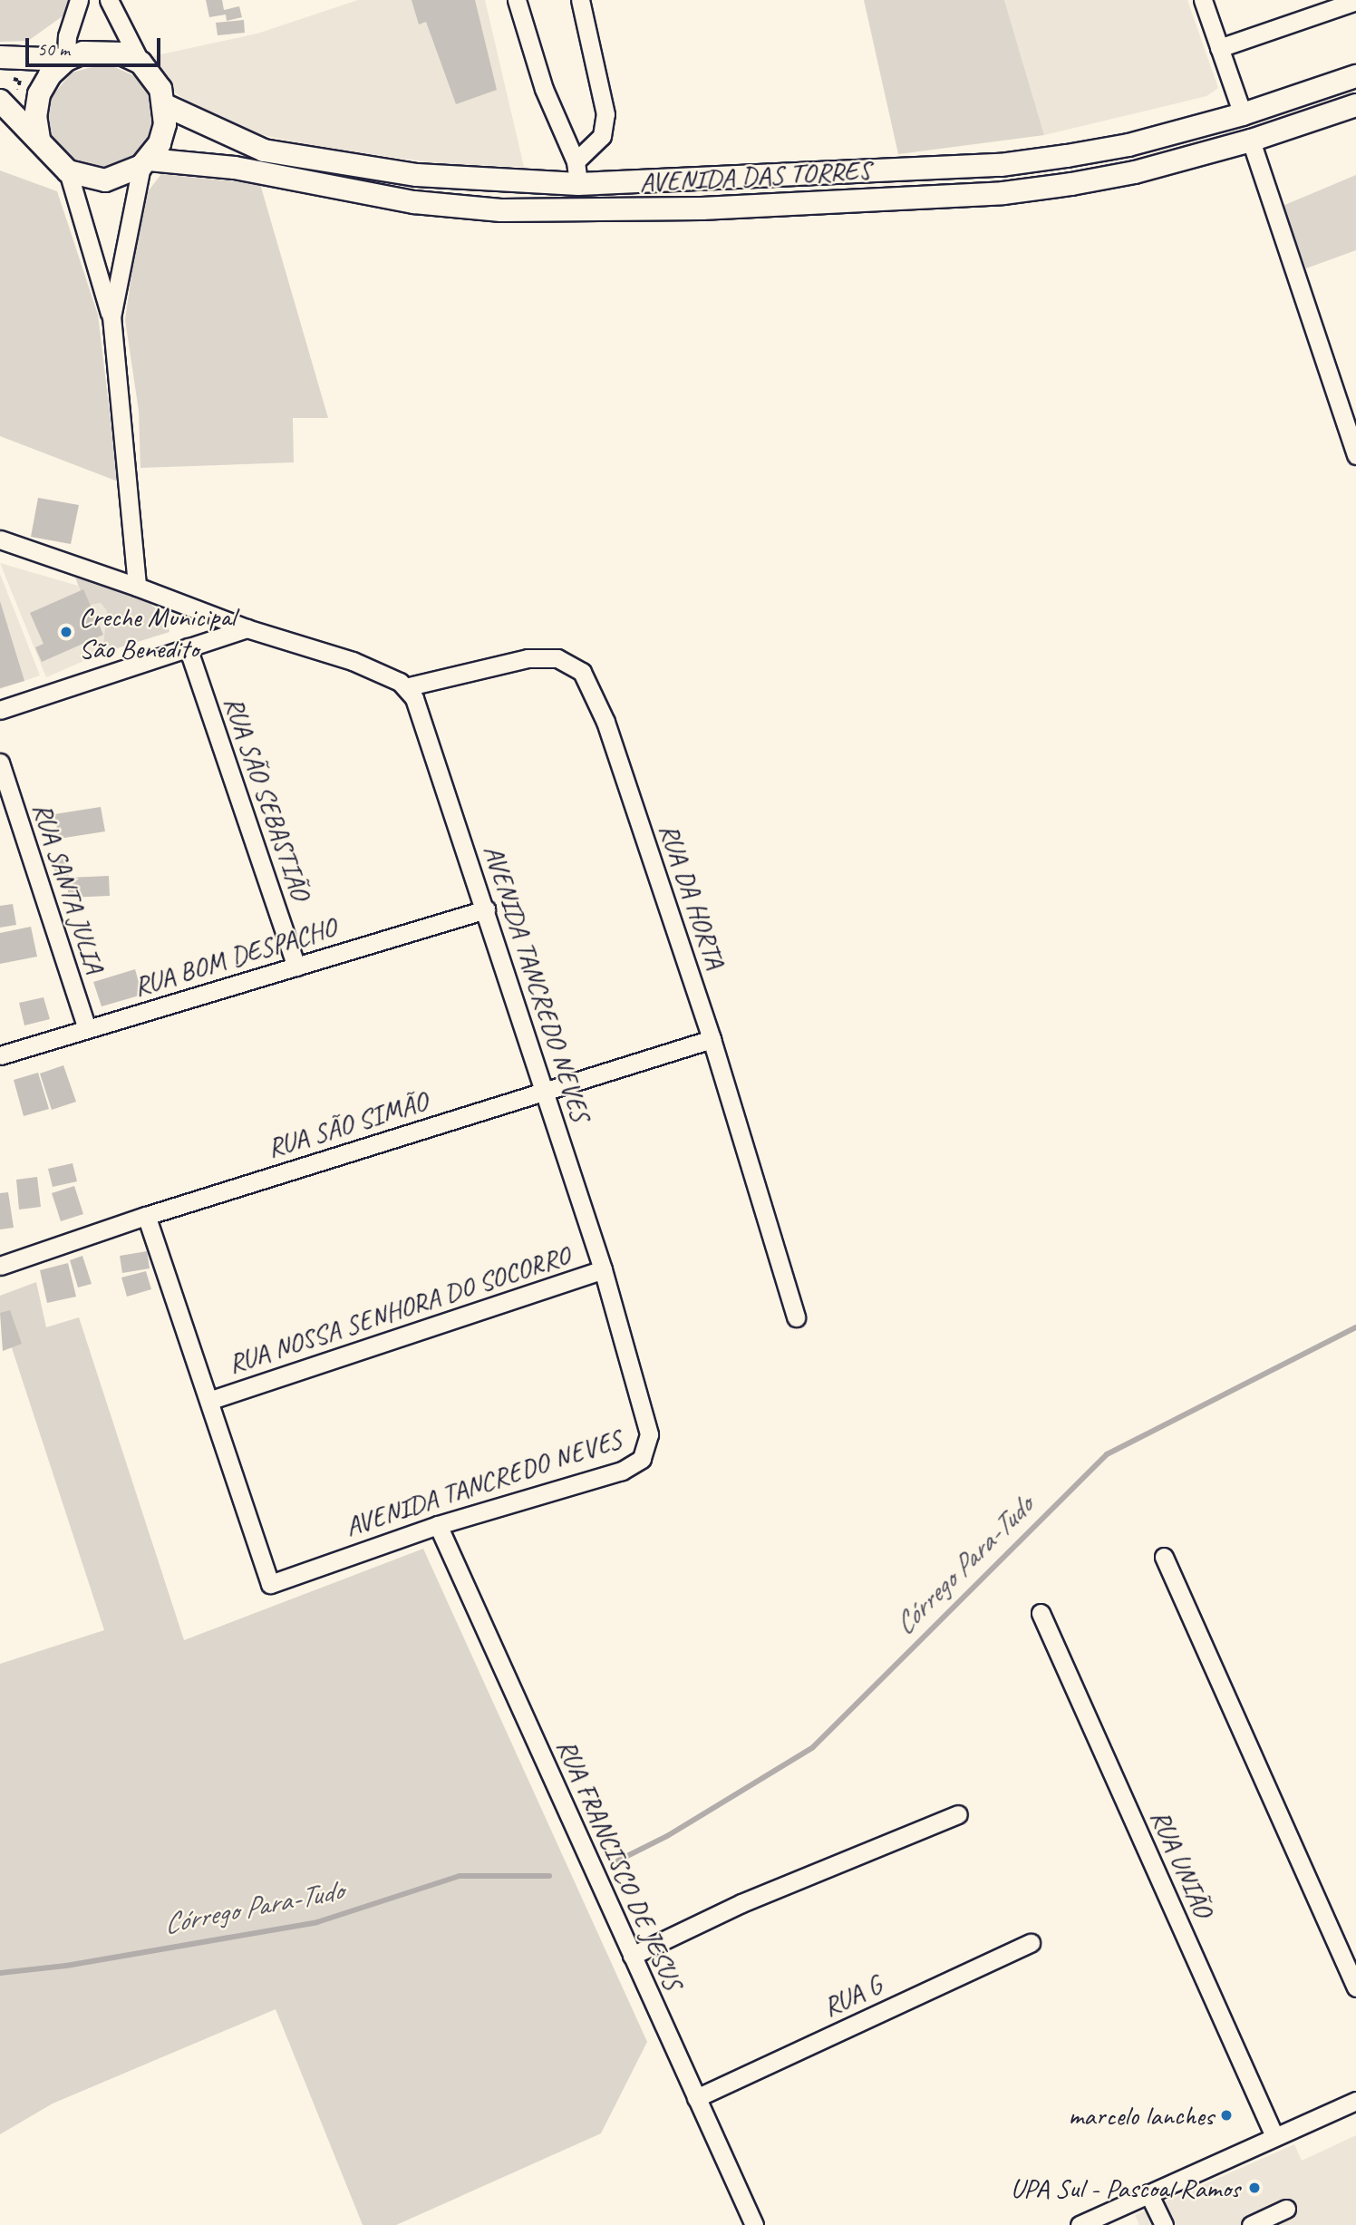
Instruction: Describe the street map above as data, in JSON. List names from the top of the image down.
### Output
{
  "streets": {
    "main road": ["AVENIDA DAS TORRES"],
    "street": [
      "RUA SÃO SEBASTIÃO",
      "RUA SANTA JULIA",
      "RUA DA HORTA",
      "RUA BOM DESPACHO",
      "AVENIDA TANCREDO NEVES",
      "RUA SÃO SIMÃO",
      "RUA NOSSA SENHORA DO SOCORRO",
      "RUA UNIÃO",
      "RUA FRANCISCO DE JESUS",
      "RUA G"
    ]
  },
  "crossings": [
    ["RUA SÃO SEBASTIÃO", "RUA BOM DESPACHO"],
    ["RUA SANTA JULIA", "RUA BOM DESPACHO"],
    ["RUA DA HORTA", "AVENIDA TANCREDO NEVES"],
    ["RUA DA HORTA", "RUA SÃO SIMÃO"],
    ["RUA BOM DESPACHO", "AVENIDA TANCREDO NEVES"],
    ["AVENIDA TANCREDO NEVES", "RUA SÃO SIMÃO"],
    ["AVENIDA TANCREDO NEVES", "RUA NOSSA SENHORA DO SOCORRO"],
    ["AVENIDA TANCREDO NEVES", "RUA FRANCISCO DE JESUS"],
    ["RUA FRANCISCO DE JESUS", "RUA G"]
  ],
  "water": ["Córrego Para-Tudo"],
  "places": ["Creche Municipal São Benedito", "marcelo lanches", "UPA Sul - Pascoal Ramos"],
  "scale_bar": "50 m"
}
